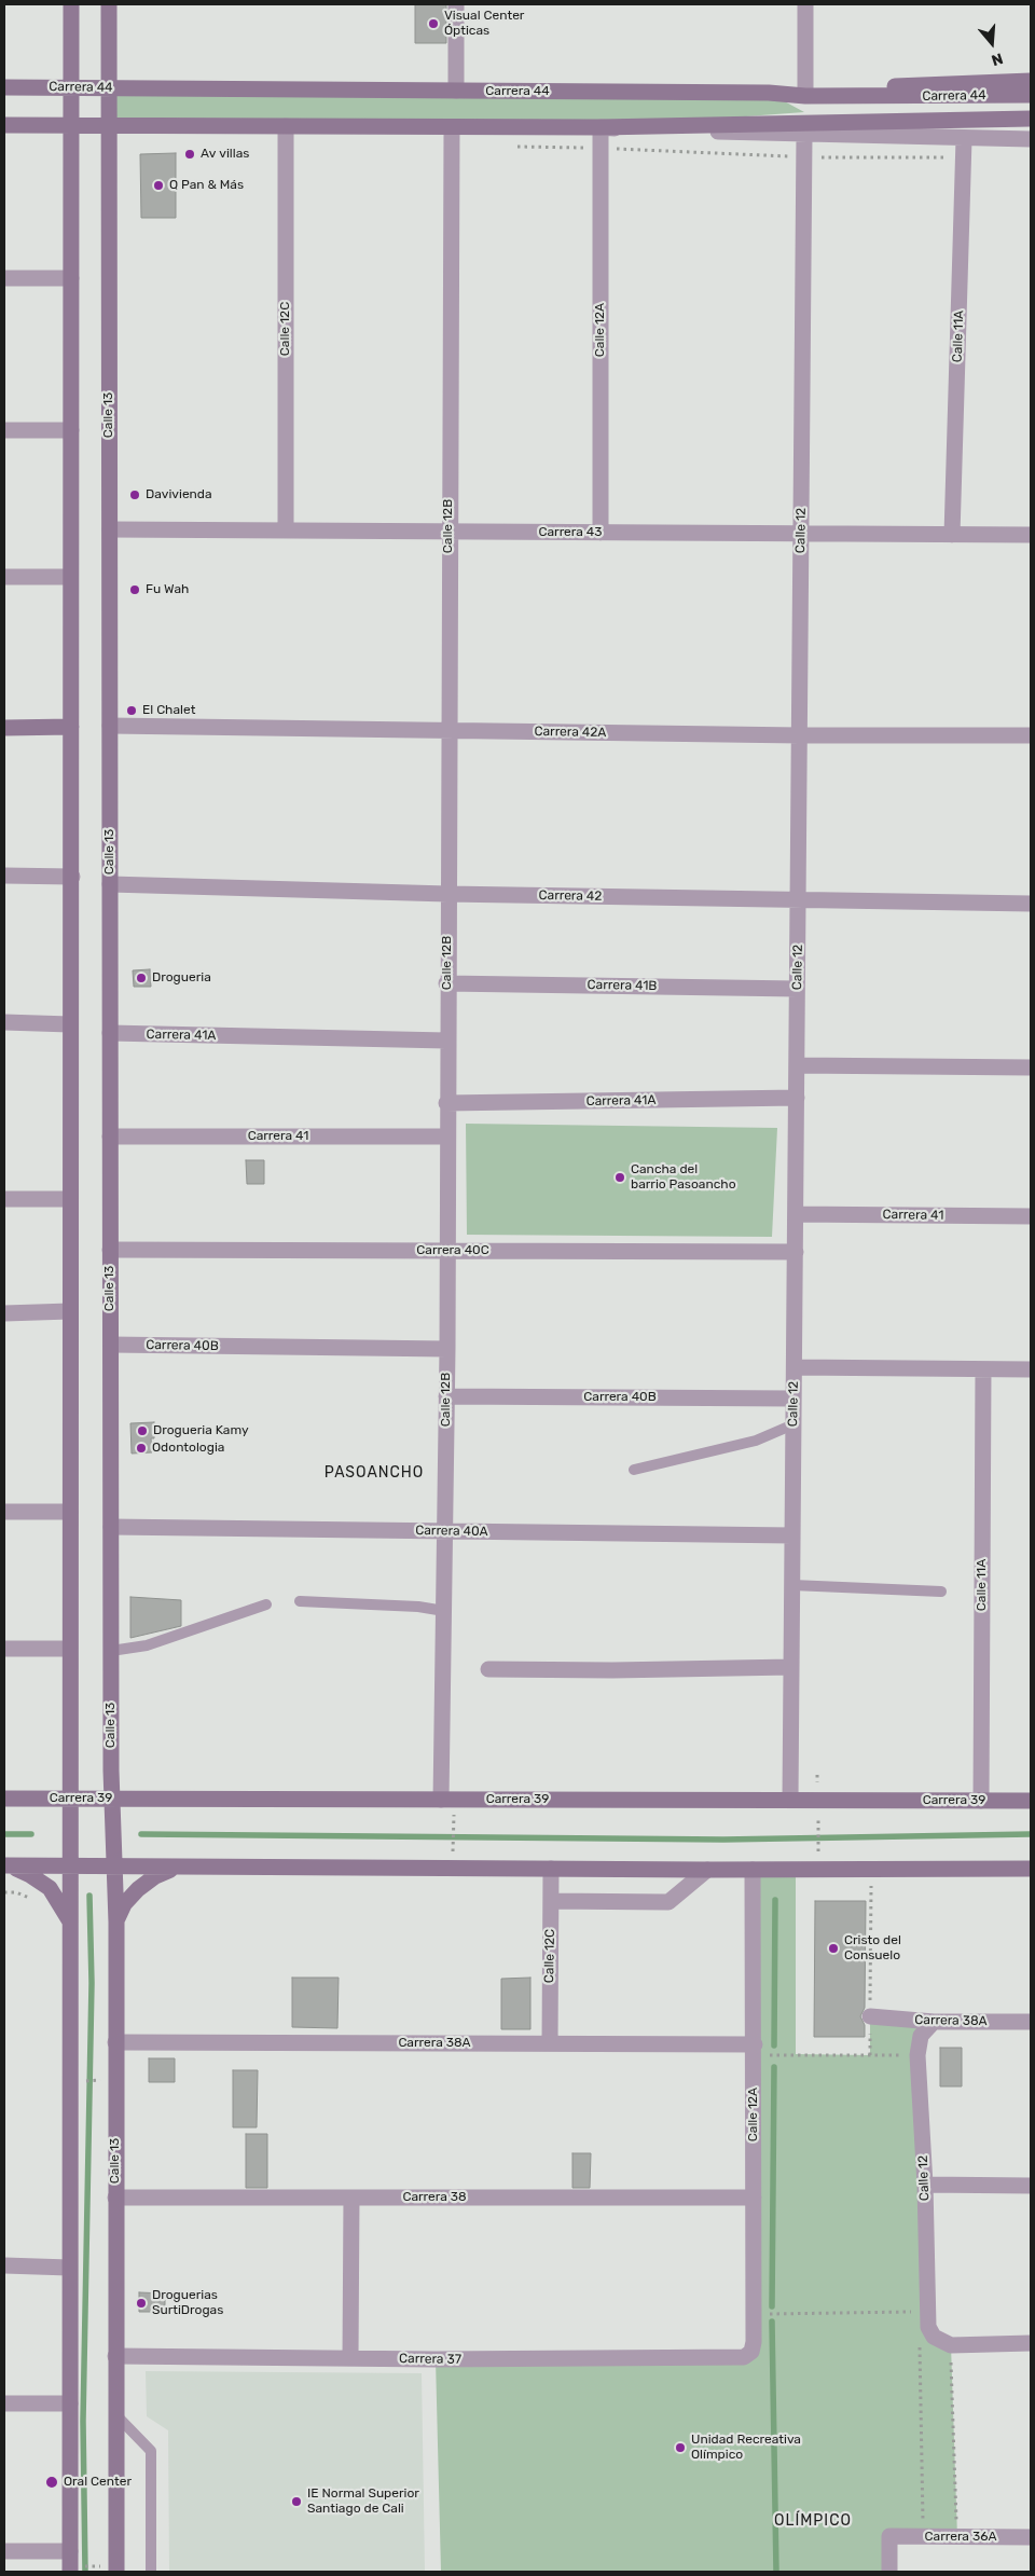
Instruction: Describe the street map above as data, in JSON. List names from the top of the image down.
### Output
{
  "streets": {
    "main road": ["Carrera 44", "Calle 13", "Carrera 39"],
    "street": [
      "Calle 12C",
      "Calle 12A",
      "Calle 11A",
      "Calle 12B",
      "Calle 12",
      "Carrera 43",
      "Carrera 42A",
      "Carrera 42",
      "Carrera 41B",
      "Carrera 41A",
      "Carrera 41",
      "Carrera 40C",
      "Carrera 40B",
      "Carrera 40A",
      "Carrera 38A",
      "Carrera 38",
      "Carrera 37",
      "Carrera 36A"
    ]
  },
  "crossings": [
    ["Carrera 44", "Calle 12C"],
    ["Carrera 44", "Calle 12A"],
    ["Carrera 44", "Calle 11A"],
    ["Carrera 44", "Calle 13"],
    ["Carrera 44", "Calle 12B"],
    ["Carrera 44", "Calle 12"],
    ["Calle 12C", "Carrera 43"],
    ["Calle 12C", "Carrera 38A"],
    ["Calle 12A", "Carrera 43"],
    ["Calle 12A", "Carrera 38A"],
    ["Calle 12A", "Carrera 38"],
    ["Calle 12A", "Carrera 37"],
    ["Calle 11A", "Carrera 43"],
    ["Calle 11A", "Carrera 39"],
    ["Calle 13", "Carrera 43"],
    ["Calle 13", "Carrera 42A"],
    ["Calle 13", "Carrera 42"],
    ["Calle 13", "Carrera 41A"],
    ["Calle 13", "Carrera 41"],
    ["Calle 13", "Carrera 40C"],
    ["Calle 13", "Carrera 40B"],
    ["Calle 13", "Carrera 40A"],
    ["Calle 13", "Carrera 39"],
    ["Calle 13", "Carrera 38A"],
    ["Calle 13", "Carrera 38"],
    ["Calle 13", "Carrera 37"],
    ["Calle 12B", "Carrera 43"],
    ["Calle 12B", "Carrera 42A"],
    ["Calle 12B", "Carrera 42"],
    ["Calle 12B", "Carrera 41B"],
    ["Calle 12B", "Carrera 41A"],
    ["Calle 12B", "Carrera 41"],
    ["Calle 12B", "Carrera 40C"],
    ["Calle 12B", "Carrera 40B"],
    ["Calle 12B", "Carrera 40A"],
    ["Calle 12B", "Carrera 39"],
    ["Calle 12", "Carrera 43"],
    ["Calle 12", "Carrera 42A"],
    ["Calle 12", "Carrera 42"],
    ["Calle 12", "Carrera 41B"],
    ["Calle 12", "Carrera 41A"],
    ["Calle 12", "Carrera 41"],
    ["Calle 12", "Carrera 40C"],
    ["Calle 12", "Carrera 40B"],
    ["Calle 12", "Carrera 40A"],
    ["Calle 12", "Carrera 39"],
    ["Calle 12", "Carrera 38A"]
  ],
  "districts": ["PASOANCHO", "OLÍMPICO"],
  "places": [
    "Visual Center Ópticas",
    "Av villas",
    "Q Pan & Más",
    "Davivienda",
    "Fu Wah",
    "El Chalet",
    "Drogueria",
    "Cancha del barrio Pasoancho",
    "Drogueria Kamy",
    "Odontologia",
    "Cristo del Consuelo",
    "Droguerias SurtiDrogas",
    "Unidad Recreativa Olímpico",
    "Oral Center",
    "IE Normal Superior Santiago de Cali"
  ],
  "north": "bottom"
}
